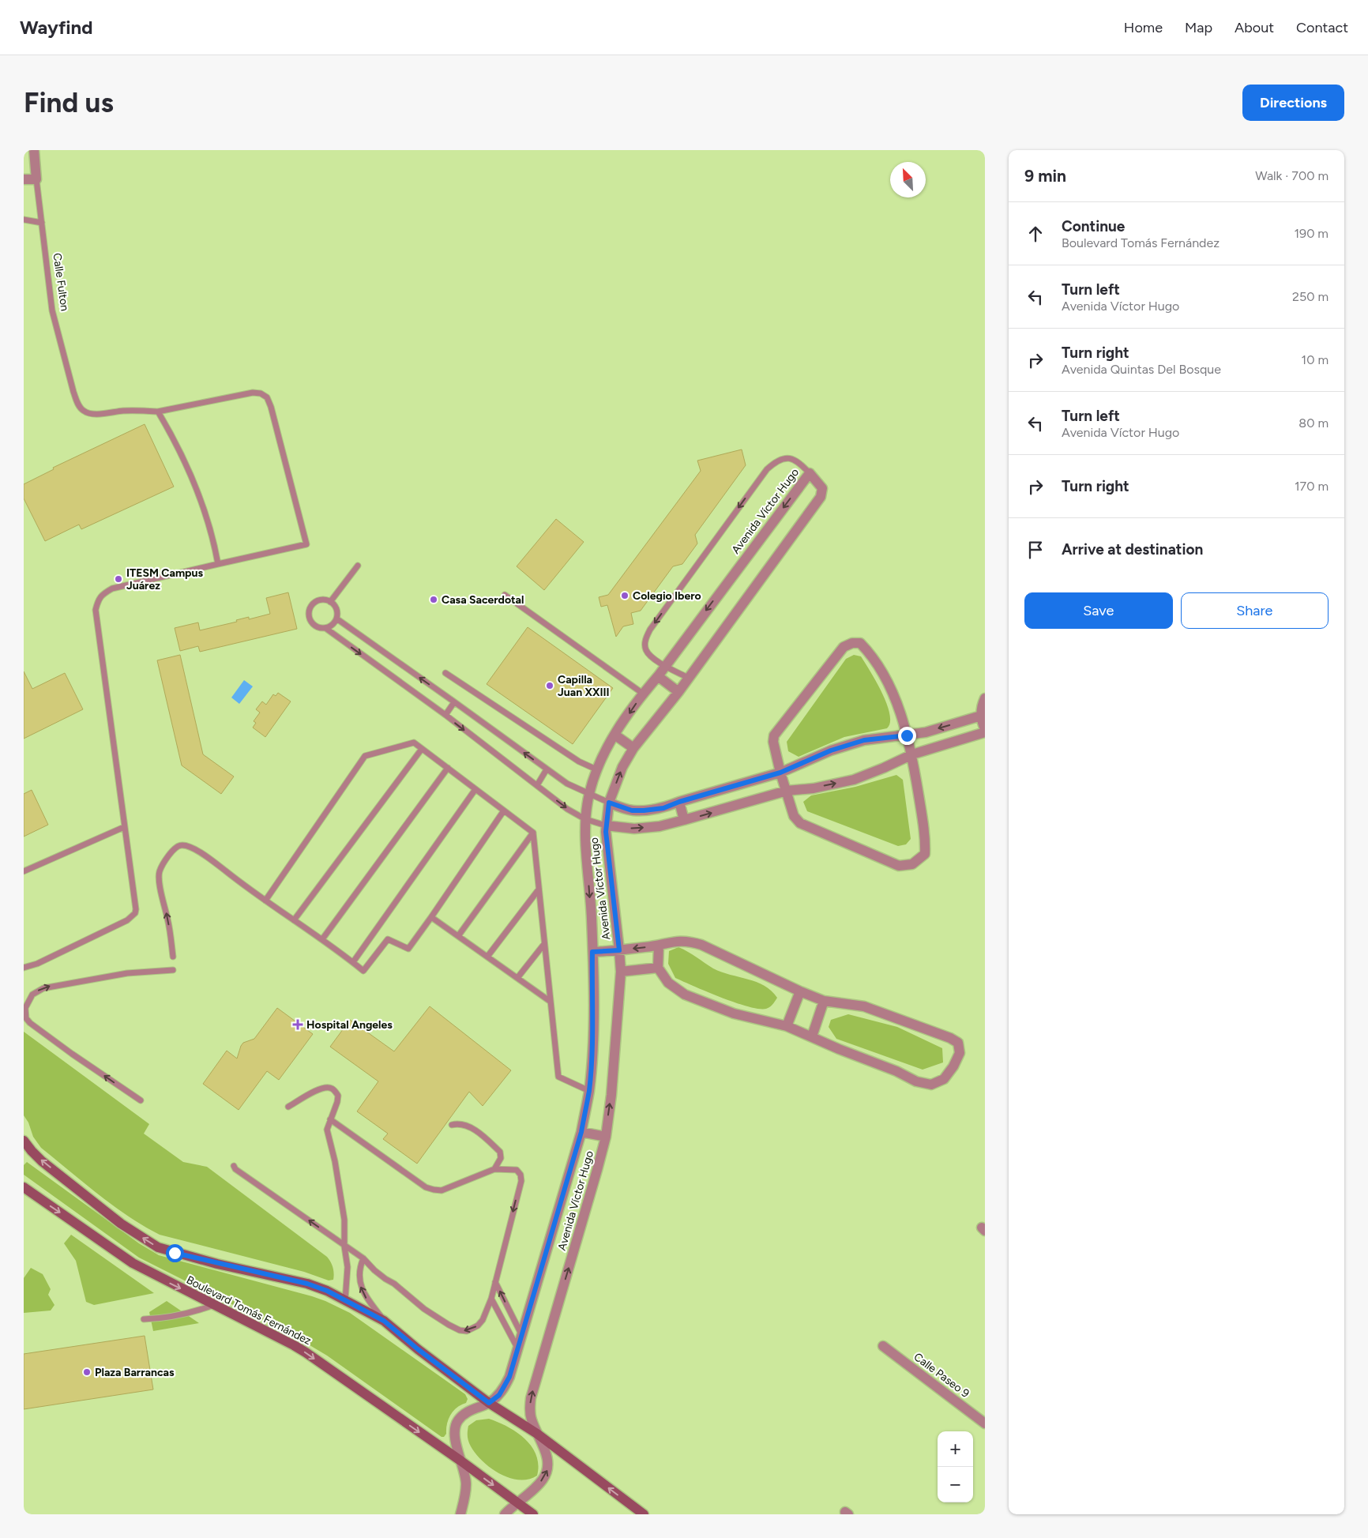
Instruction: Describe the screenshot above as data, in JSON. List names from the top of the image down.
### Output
{
  "streets": {
    "main road": ["Boulevard Tomás Fernández"],
    "street": ["Calle Fulton", "Avenida Víctor Hugo", "Calle Paseo 9"]
  },
  "crossings": [
    ["Avenida Víctor Hugo", "Boulevard Tomás Fernández"]
  ],
  "places": {
    "other": [
      "ITESM Campus Juárez",
      "Colegio Ibero",
      "Casa Sacerdotal",
      "Capilla Juan XXIII",
      "Plaza Barrancas"
    ],
    "health": ["Hospital Angeles"]
  },
  "north": "top left",
  "page": {
    "header": "Wayfind",
    "nav": [
      "Home",
      "Map",
      "About",
      "Contact"
    ],
    "buttons": [
      "Directions",
      ["Save", "Share"]
    ],
    "title": "Find us",
    "heading": ["9 min", "Walk · 700 m"],
    "list": [
      ["Continue", "Boulevard Tomás Fernández", "190 m"],
      ["Turn left", "Avenida Víctor Hugo", "250 m"],
      ["Turn right", "Avenida Quintas Del Bosque", "10 m"],
      ["Turn left", "Avenida Víctor Hugo", "80 m"],
      ["Turn right", "170 m"],
      "Arrive at destination"
    ],
    "map_buttons": ["+", "−"]
  }
}
